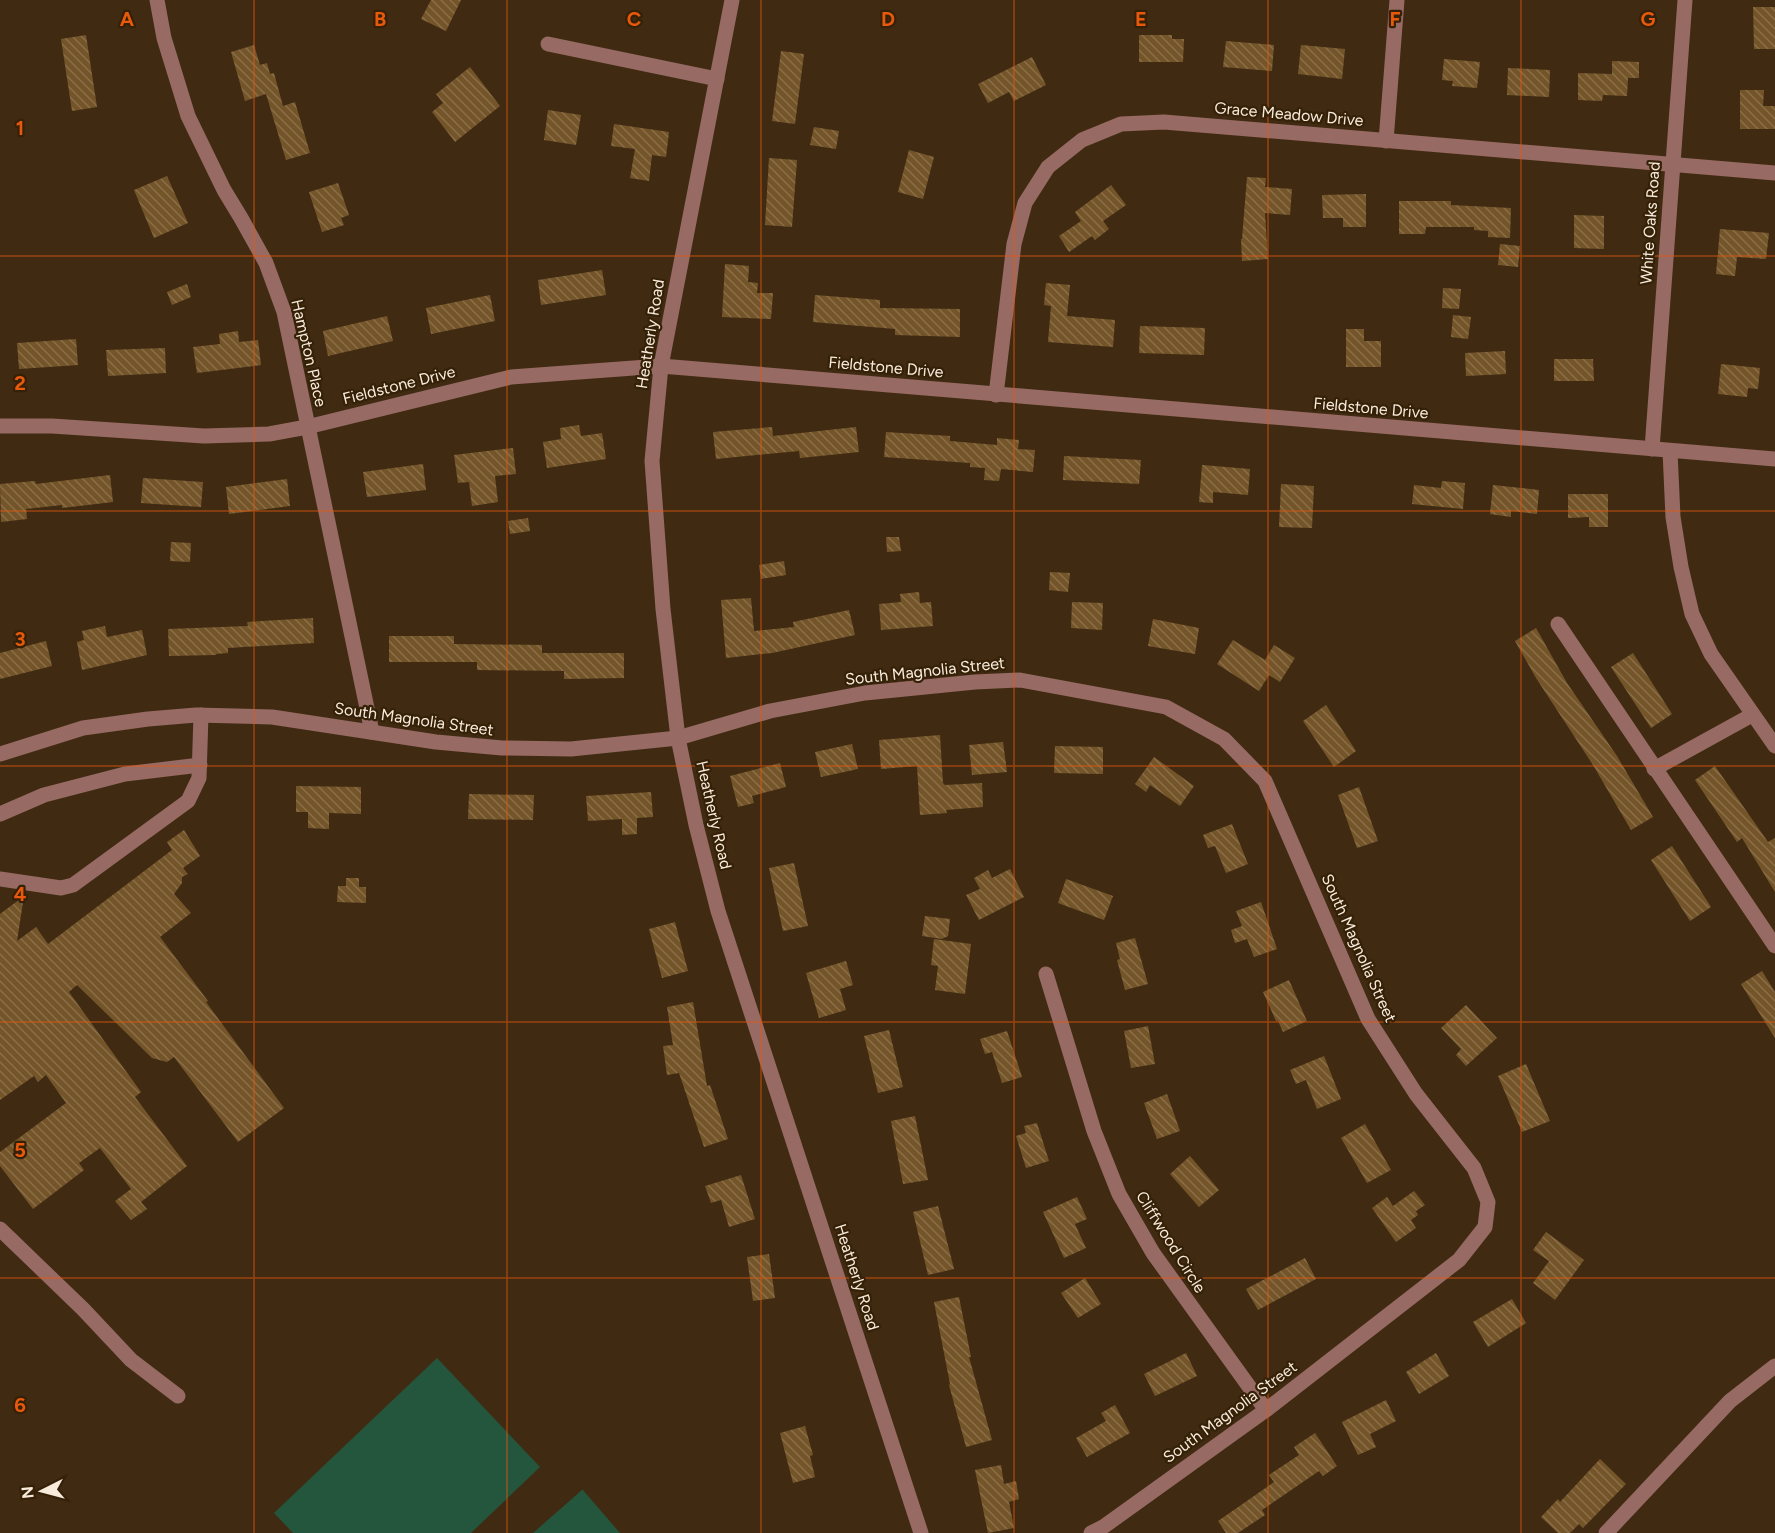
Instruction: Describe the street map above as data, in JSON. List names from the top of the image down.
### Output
{
  "streets": {
    "street": [
      "Grace Meadow Drive",
      "White Oaks Road",
      "Heatherly Road",
      "Hampton Place",
      "Fieldstone Drive",
      "South Magnolia Street",
      "Cliffwood Circle"
    ]
  },
  "crossings": [
    ["Grace Meadow Drive", "White Oaks Road"],
    ["Grace Meadow Drive", "Fieldstone Drive"],
    ["White Oaks Road", "Fieldstone Drive"],
    ["Heatherly Road", "Fieldstone Drive"],
    ["Heatherly Road", "South Magnolia Street"],
    ["Hampton Place", "Fieldstone Drive"],
    ["Hampton Place", "South Magnolia Street"],
    ["South Magnolia Street", "Cliffwood Circle"]
  ],
  "north": "left",
  "grid": {
    "columns": [
      "A",
      "B",
      "C",
      "D",
      "E",
      "F",
      "G"
    ],
    "rows": [
      "1",
      "2",
      "3",
      "4",
      "5",
      "6"
    ]
  }
}
